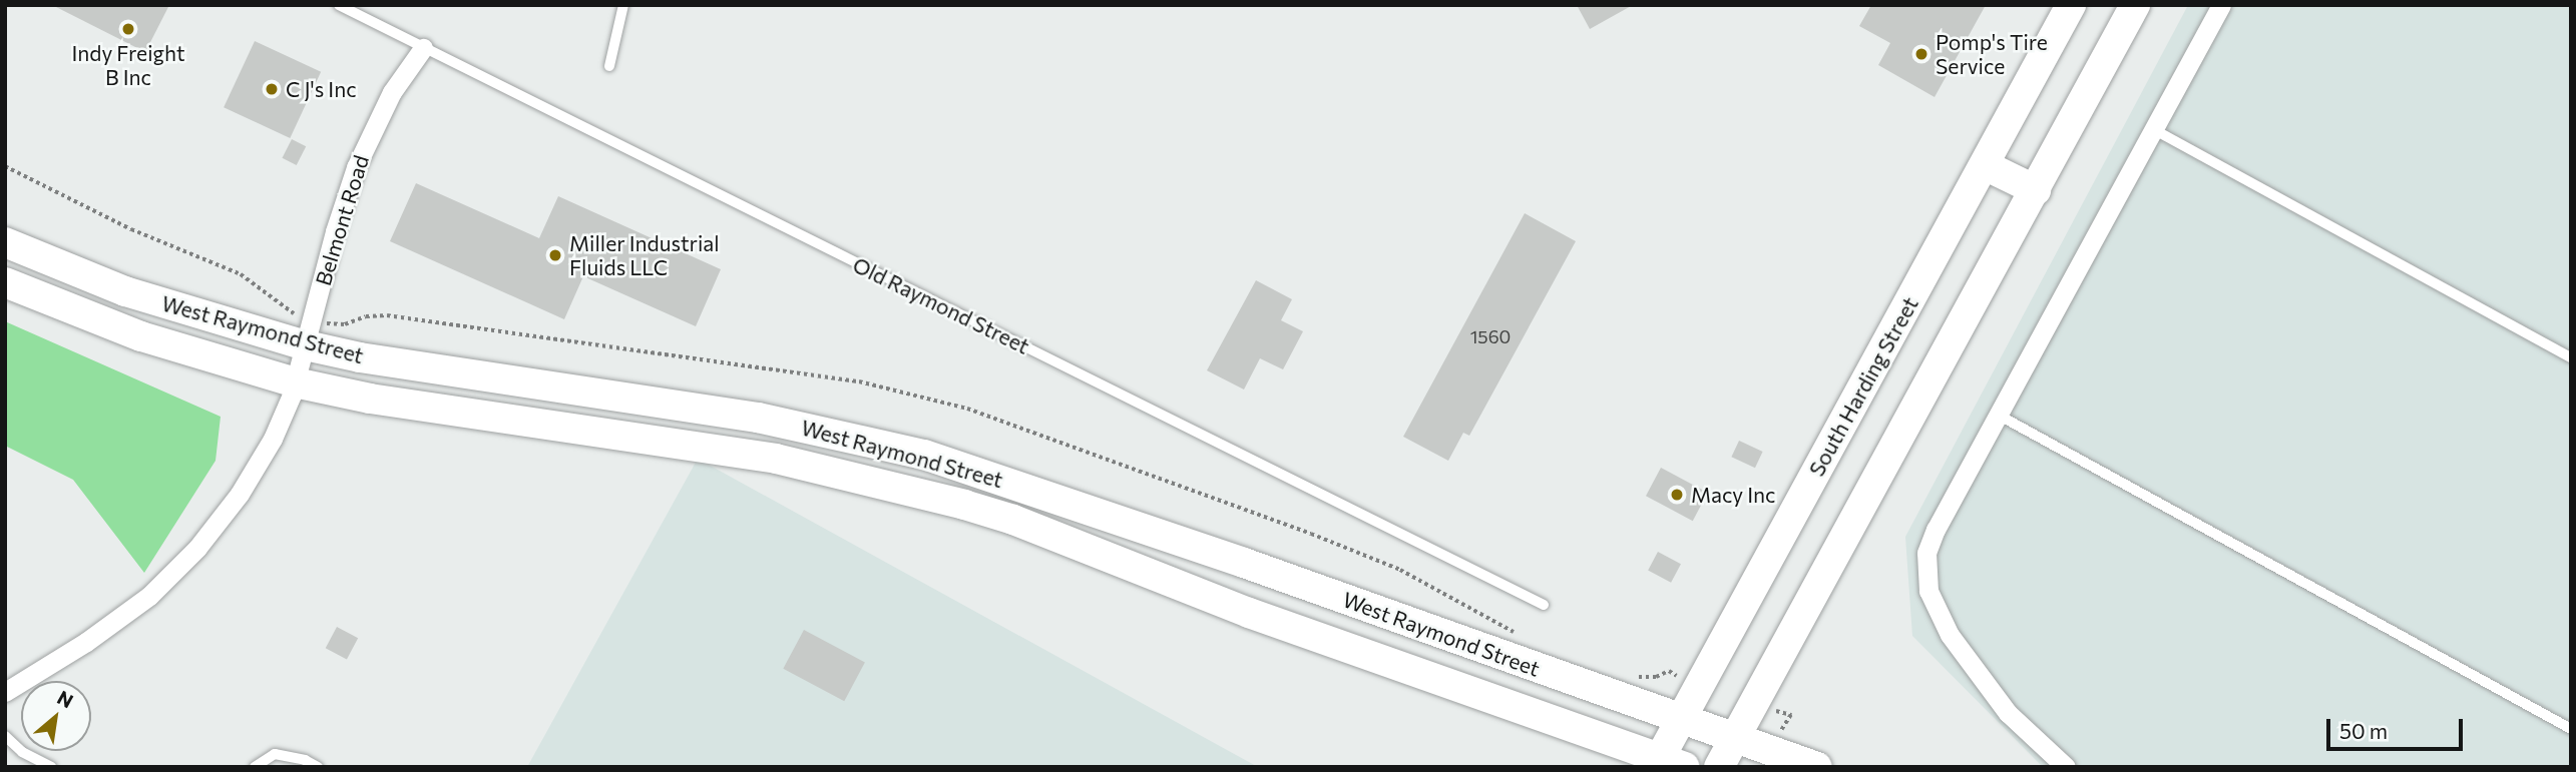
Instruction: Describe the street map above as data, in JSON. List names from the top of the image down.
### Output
{
  "streets": {
    "main road": ["West Raymond Street", "South Harding Street"],
    "street": ["Belmont Road"],
    "lane": ["Old Raymond Street"]
  },
  "crossings": [
    ["Belmont Road", "Old Raymond Street"],
    ["Belmont Road", "West Raymond Street"],
    ["West Raymond Street", "South Harding Street"]
  ],
  "places": [
    "Indy Freight B Inc",
    "Pomp's Tire Service",
    "C J's Inc",
    "Miller Industrial Fluids LLC",
    "Macy Inc"
  ],
  "house_numbers": ["1560"],
  "scale_bar": "50 m",
  "north": "top right"
}
